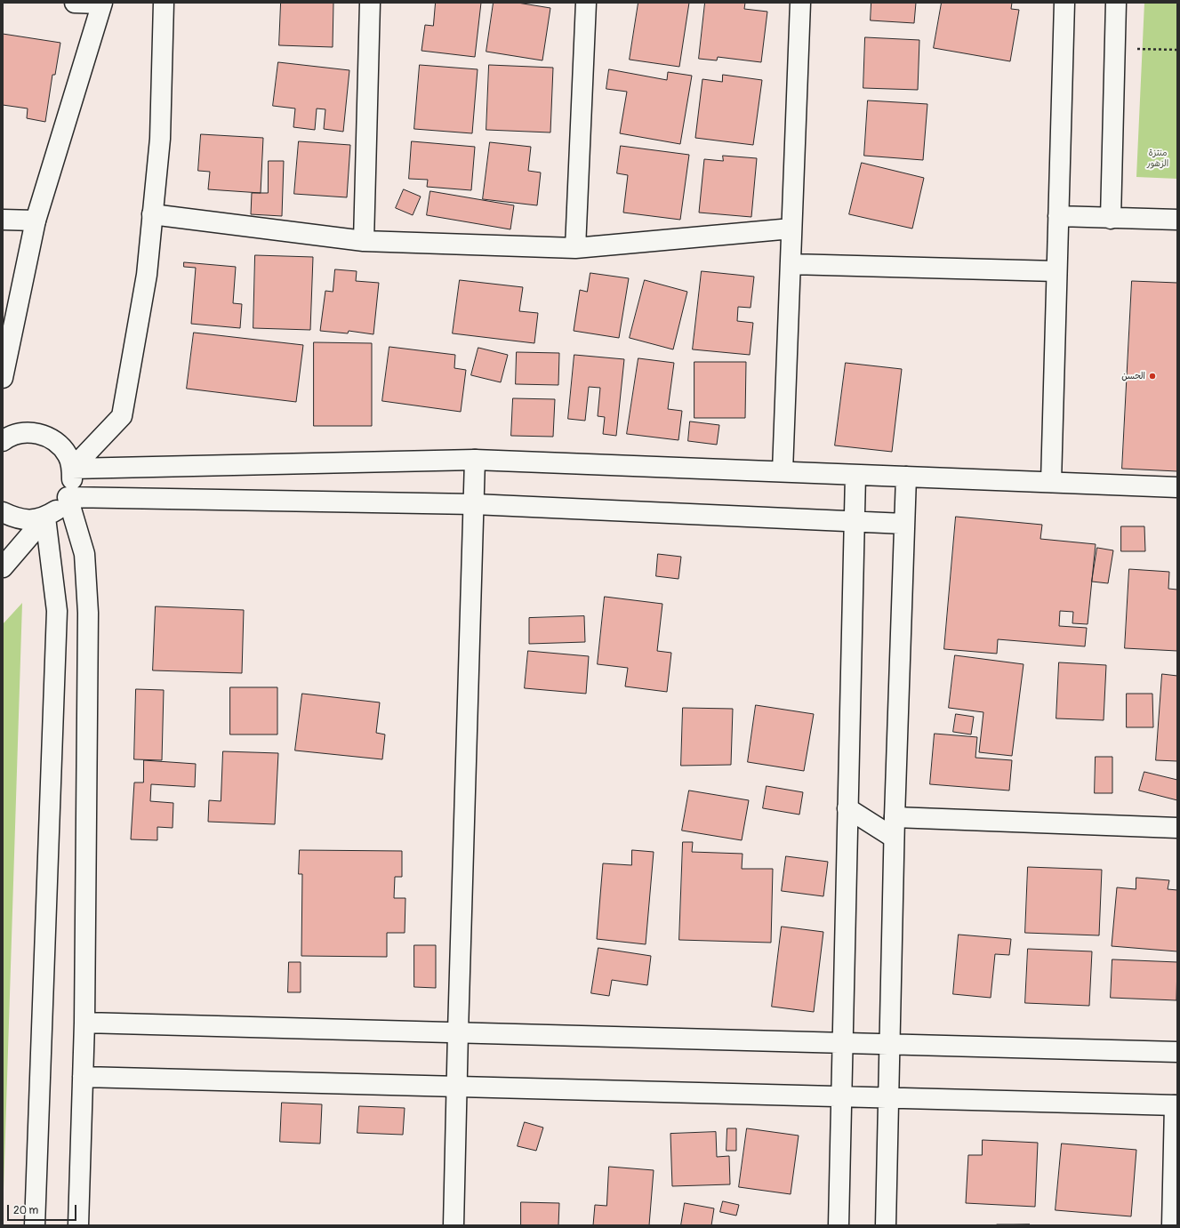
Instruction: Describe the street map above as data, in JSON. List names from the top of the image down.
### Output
{
  "parks": ["منتزة الزهور"],
  "places": ["الحسن"],
  "scale_bar": "20 m"
}
